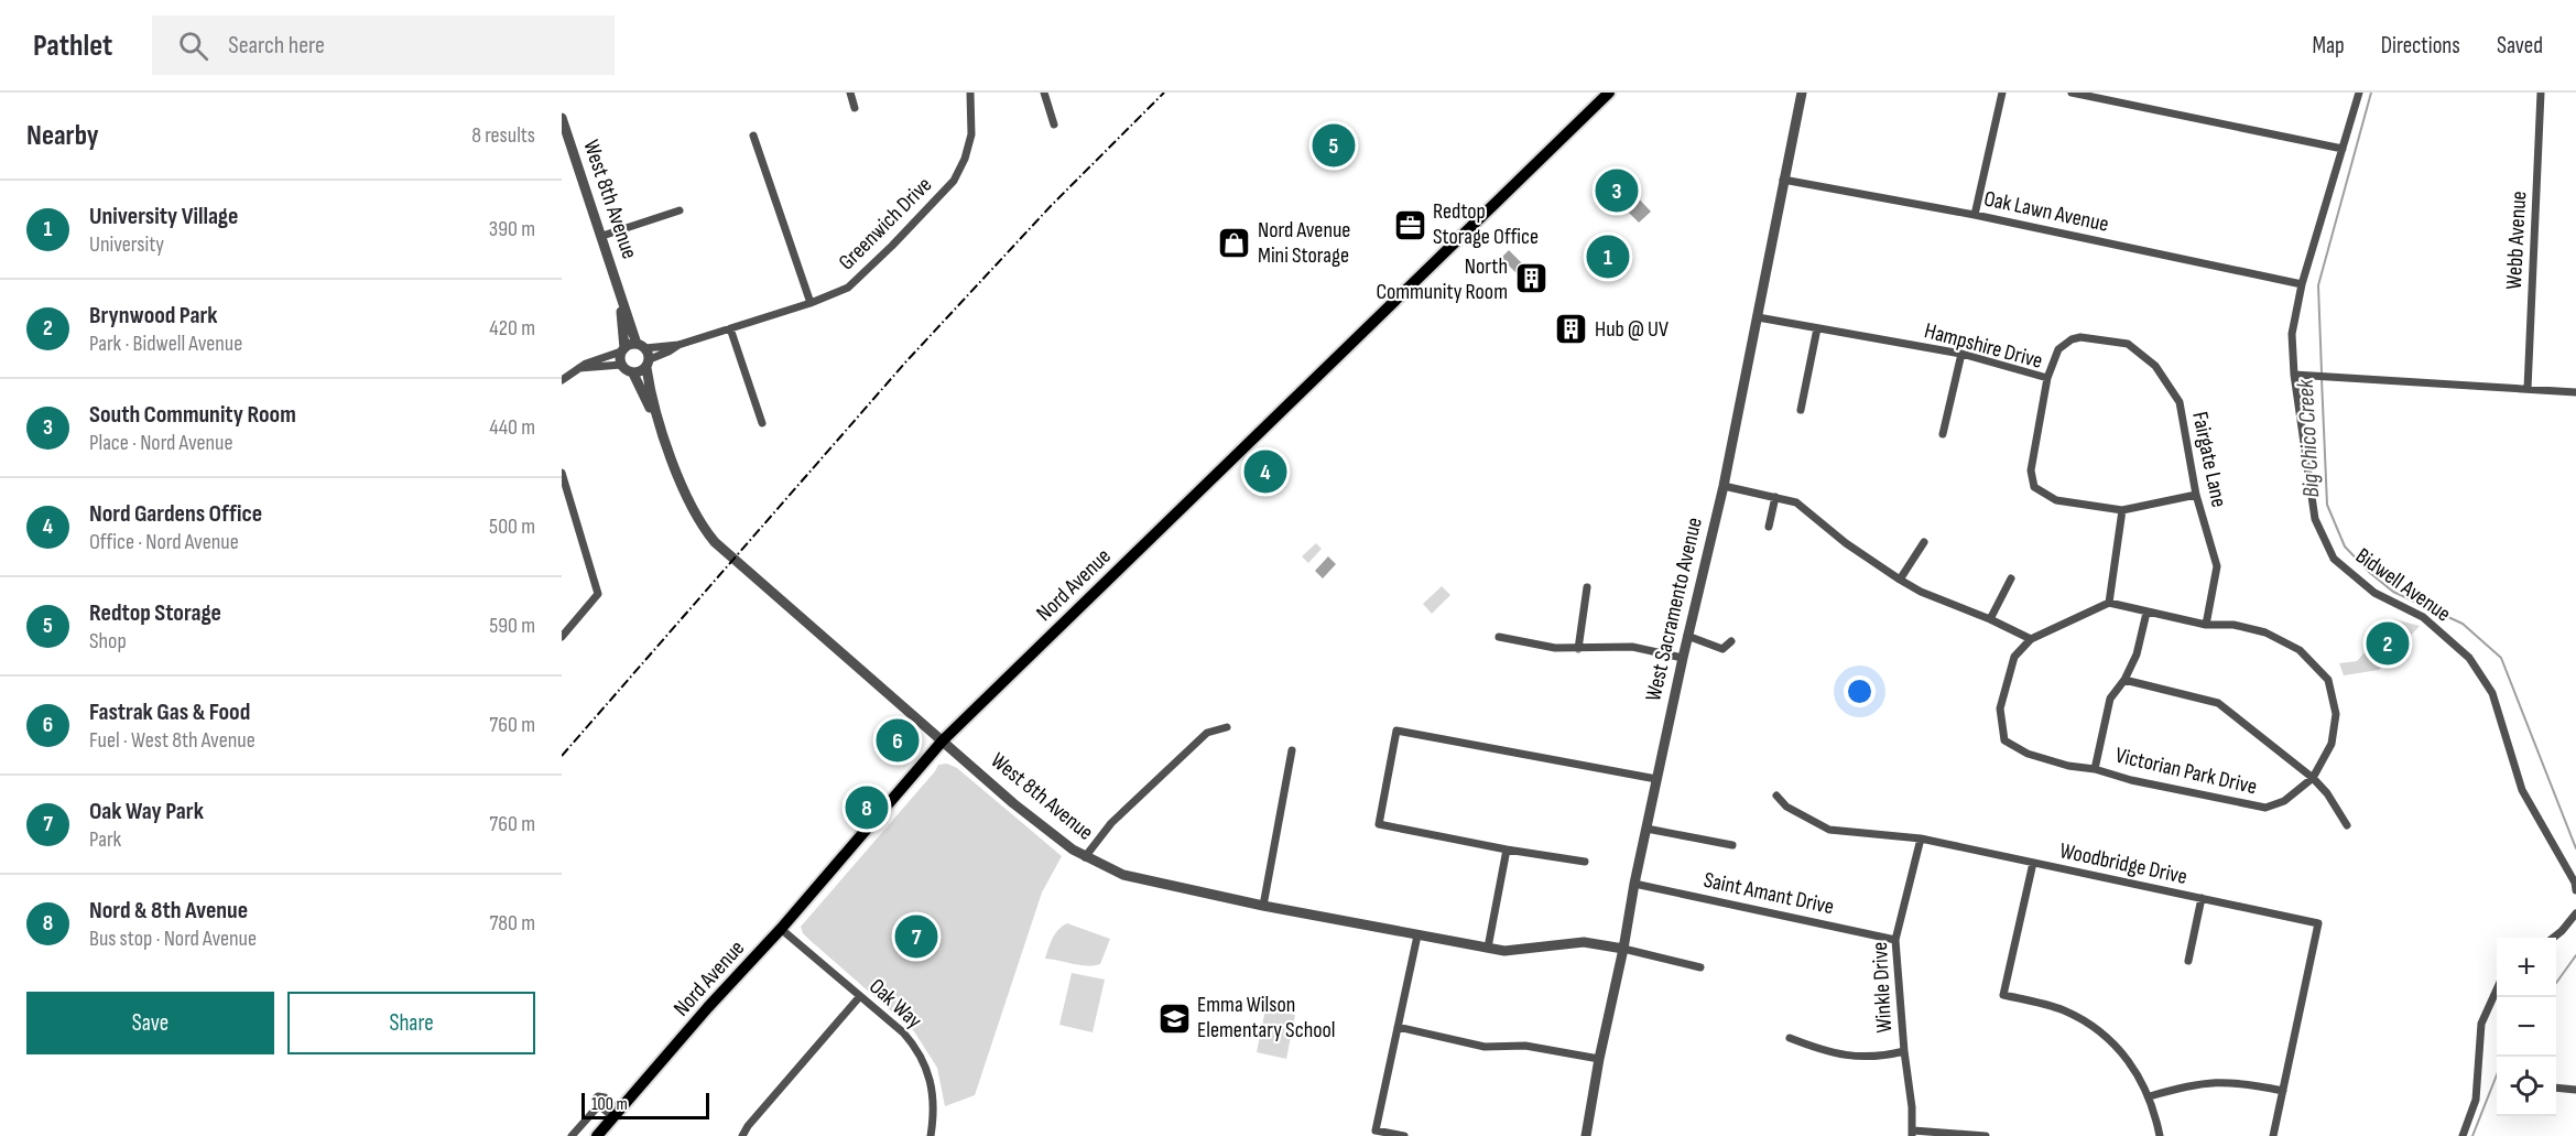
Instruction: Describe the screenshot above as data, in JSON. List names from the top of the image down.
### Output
{
  "streets": {
    "main road": ["Nord Avenue"],
    "street": [
      "West 8th Avenue",
      "Oak Lawn Avenue",
      "Greenwich Drive",
      "Webb Avenue",
      "Hampshire Drive",
      "Fairgate Lane",
      "Bidwell Avenue",
      "West Sacramento Avenue",
      "Victorian Park Drive",
      "Woodbridge Drive",
      "Saint Amant Drive",
      "Winkle Drive",
      "Oak Way"
    ]
  },
  "crossings": [
    ["West 8th Avenue", "Greenwich Drive"],
    ["West 8th Avenue", "Nord Avenue"],
    ["West 8th Avenue", "West Sacramento Avenue"],
    ["Oak Lawn Avenue", "Bidwell Avenue"],
    ["Oak Lawn Avenue", "West Sacramento Avenue"],
    ["Hampshire Drive", "Fairgate Lane"],
    ["Hampshire Drive", "West Sacramento Avenue"],
    ["Fairgate Lane", "Victorian Park Drive"],
    ["Nord Avenue", "Oak Way"],
    ["West Sacramento Avenue", "Saint Amant Drive"],
    ["Woodbridge Drive", "Winkle Drive"],
    ["Saint Amant Drive", "Winkle Drive"]
  ],
  "water": ["Big Chico Creek"],
  "places": {
    "office": ["Redtop Storage Office"],
    "shop": ["Nord Avenue Mini Storage"],
    "building": ["North Community Room", "Hub @ UV"],
    "school or university": ["Emma Wilson Elementary School"]
  },
  "scale_bar": "100 m",
  "page": {
    "header": "Pathlet",
    "search": "Search here",
    "nav": ["Map", "Directions", "Saved"],
    "heading": ["Nearby", "8 results"],
    "pins": [
      "5",
      "3",
      "1",
      "4",
      "2",
      "6",
      "8",
      "7"
    ],
    "list": [
      {
        "mark": "1",
        "name": "University Village",
        "note": "University",
        "value": "390 m"
      },
      {
        "mark": "2",
        "name": "Brynwood Park",
        "note": "Park · Bidwell Avenue",
        "value": "420 m"
      },
      {
        "mark": "3",
        "name": "South Community Room",
        "note": "Place · Nord Avenue",
        "value": "440 m"
      },
      {
        "mark": "4",
        "name": "Nord Gardens Office",
        "note": "Office · Nord Avenue",
        "value": "500 m"
      },
      {
        "mark": "5",
        "name": "Redtop Storage",
        "note": "Shop",
        "value": "590 m"
      },
      {
        "mark": "6",
        "name": "Fastrak Gas & Food",
        "note": "Fuel · West 8th Avenue",
        "value": "760 m"
      },
      {
        "mark": "7",
        "name": "Oak Way Park",
        "note": "Park",
        "value": "760 m"
      },
      {
        "mark": "8",
        "name": "Nord & 8th Avenue",
        "note": "Bus stop · Nord Avenue",
        "value": "780 m"
      }
    ],
    "map_buttons": ["+", "−"],
    "buttons": ["Save", "Share"],
    "scale": "100 m"
  }
}
